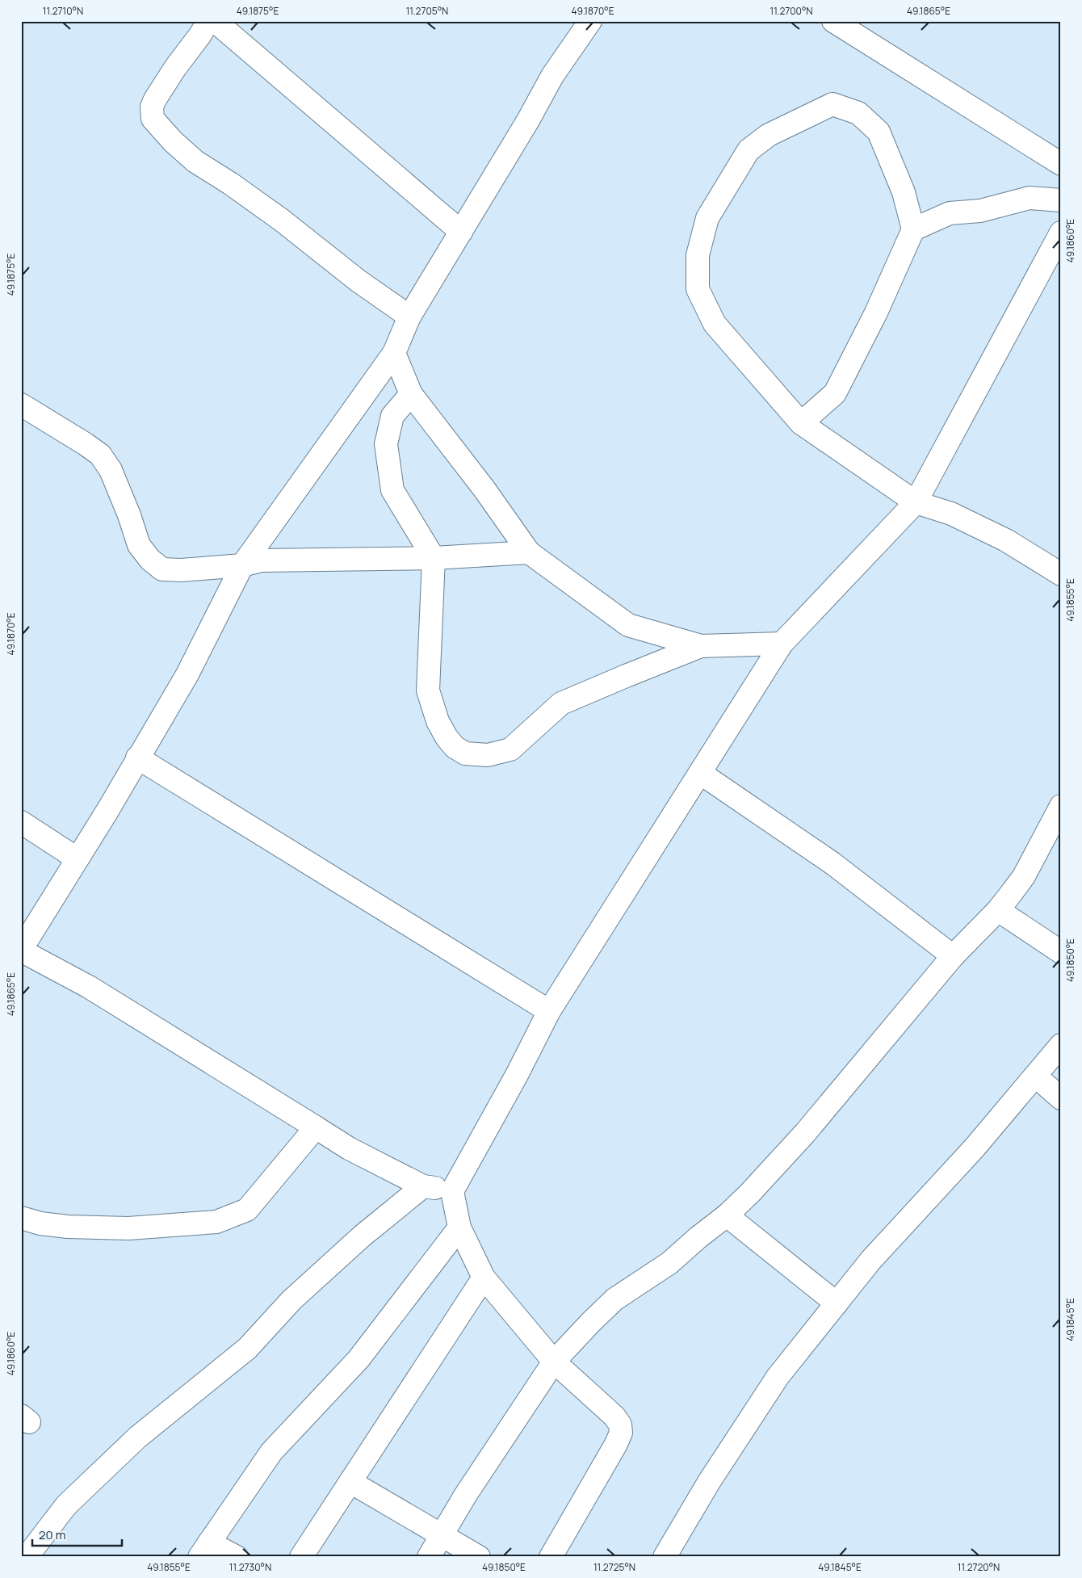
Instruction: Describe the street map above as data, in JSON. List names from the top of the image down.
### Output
{
  "scale_bar": "20 m",
  "coordinates": [
    "11.2710°N",
    "49.1875°E",
    "11.2705°N",
    "49.1870°E",
    "11.2700°N",
    "49.1865°E",
    "49.1860°E",
    "49.1855°E",
    "49.1850°E",
    "49.1845°E",
    "11.2730°N",
    "11.2725°N",
    "11.2720°N"
  ]
}
